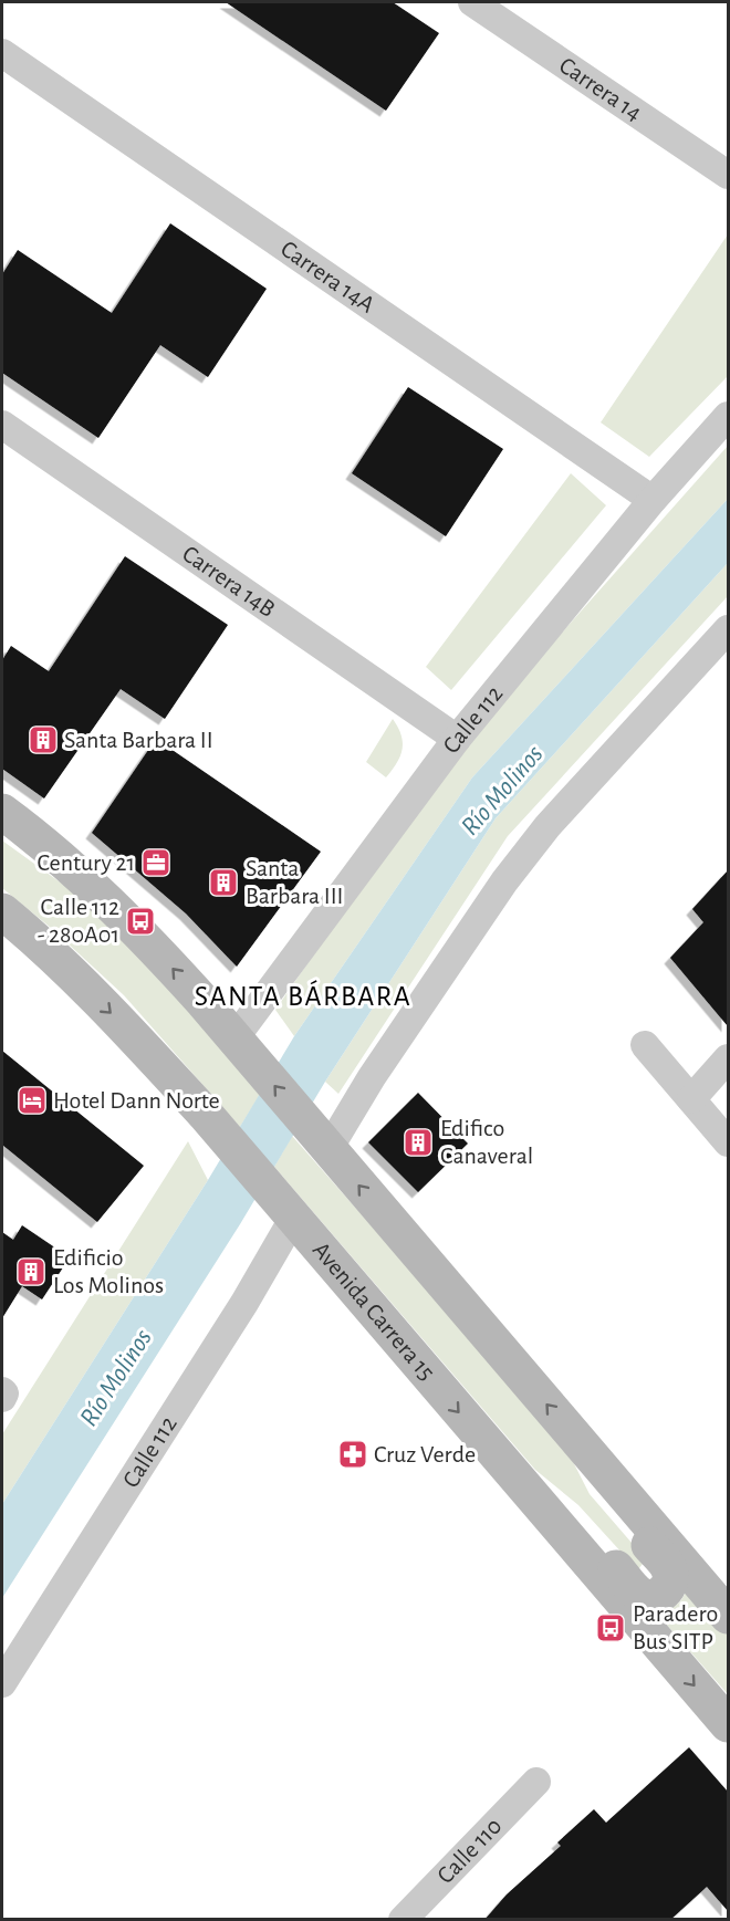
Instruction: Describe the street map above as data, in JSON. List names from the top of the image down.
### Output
{
  "streets": {
    "main road": ["Avenida Carrera 15"],
    "street": [
      "Carrera 14",
      "Carrera 14A",
      "Carrera 14B",
      "Calle 112",
      "Calle 110"
    ]
  },
  "crossings": [
    ["Carrera 14A", "Calle 112"],
    ["Carrera 14B", "Calle 112"],
    ["Calle 112", "Avenida Carrera 15"]
  ],
  "districts": ["SANTA BÁRBARA"],
  "water": ["Río Molinos"],
  "places": {
    "building": [
      "Santa Barbara II",
      "Santa Barbara III",
      "Edifico Canaveral",
      "Edificio Los Molinos"
    ],
    "office": ["Century 21"],
    "bus stop": ["Calle 112 - 280A01", "Paradero Bus SITP"],
    "hotel": ["Hotel Dann Norte"],
    "pharmacy": ["Cruz Verde"]
  }
}
